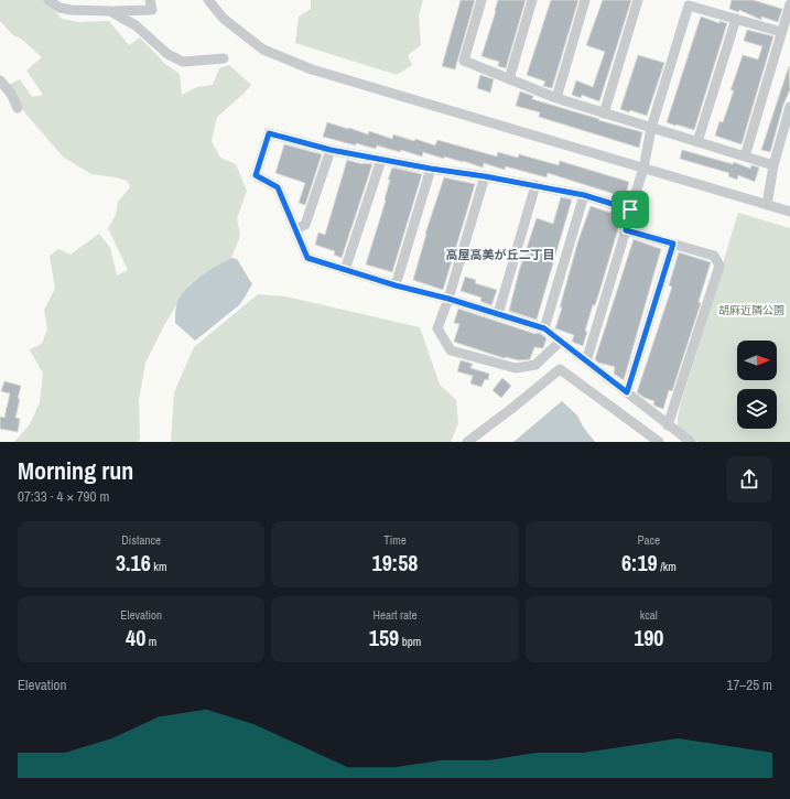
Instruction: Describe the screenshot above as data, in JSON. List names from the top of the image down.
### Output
{
  "districts": ["高屋高美が丘二丁目"],
  "parks": ["胡麻近隣公園"],
  "north": "right",
  "page": {
    "heading": ["Morning run", "07:33 · 4 × 790 m"],
    "stats": [
      ["Distance", "3.16 km"],
      ["Time", "19:58"],
      ["Pace", "6:19 /km"],
      ["Elevation", "40 m"],
      ["Heart rate", "159 bpm"],
      ["kcal", "190"]
    ],
    "chart": ["Elevation", "17–25 m"]
  }
}
